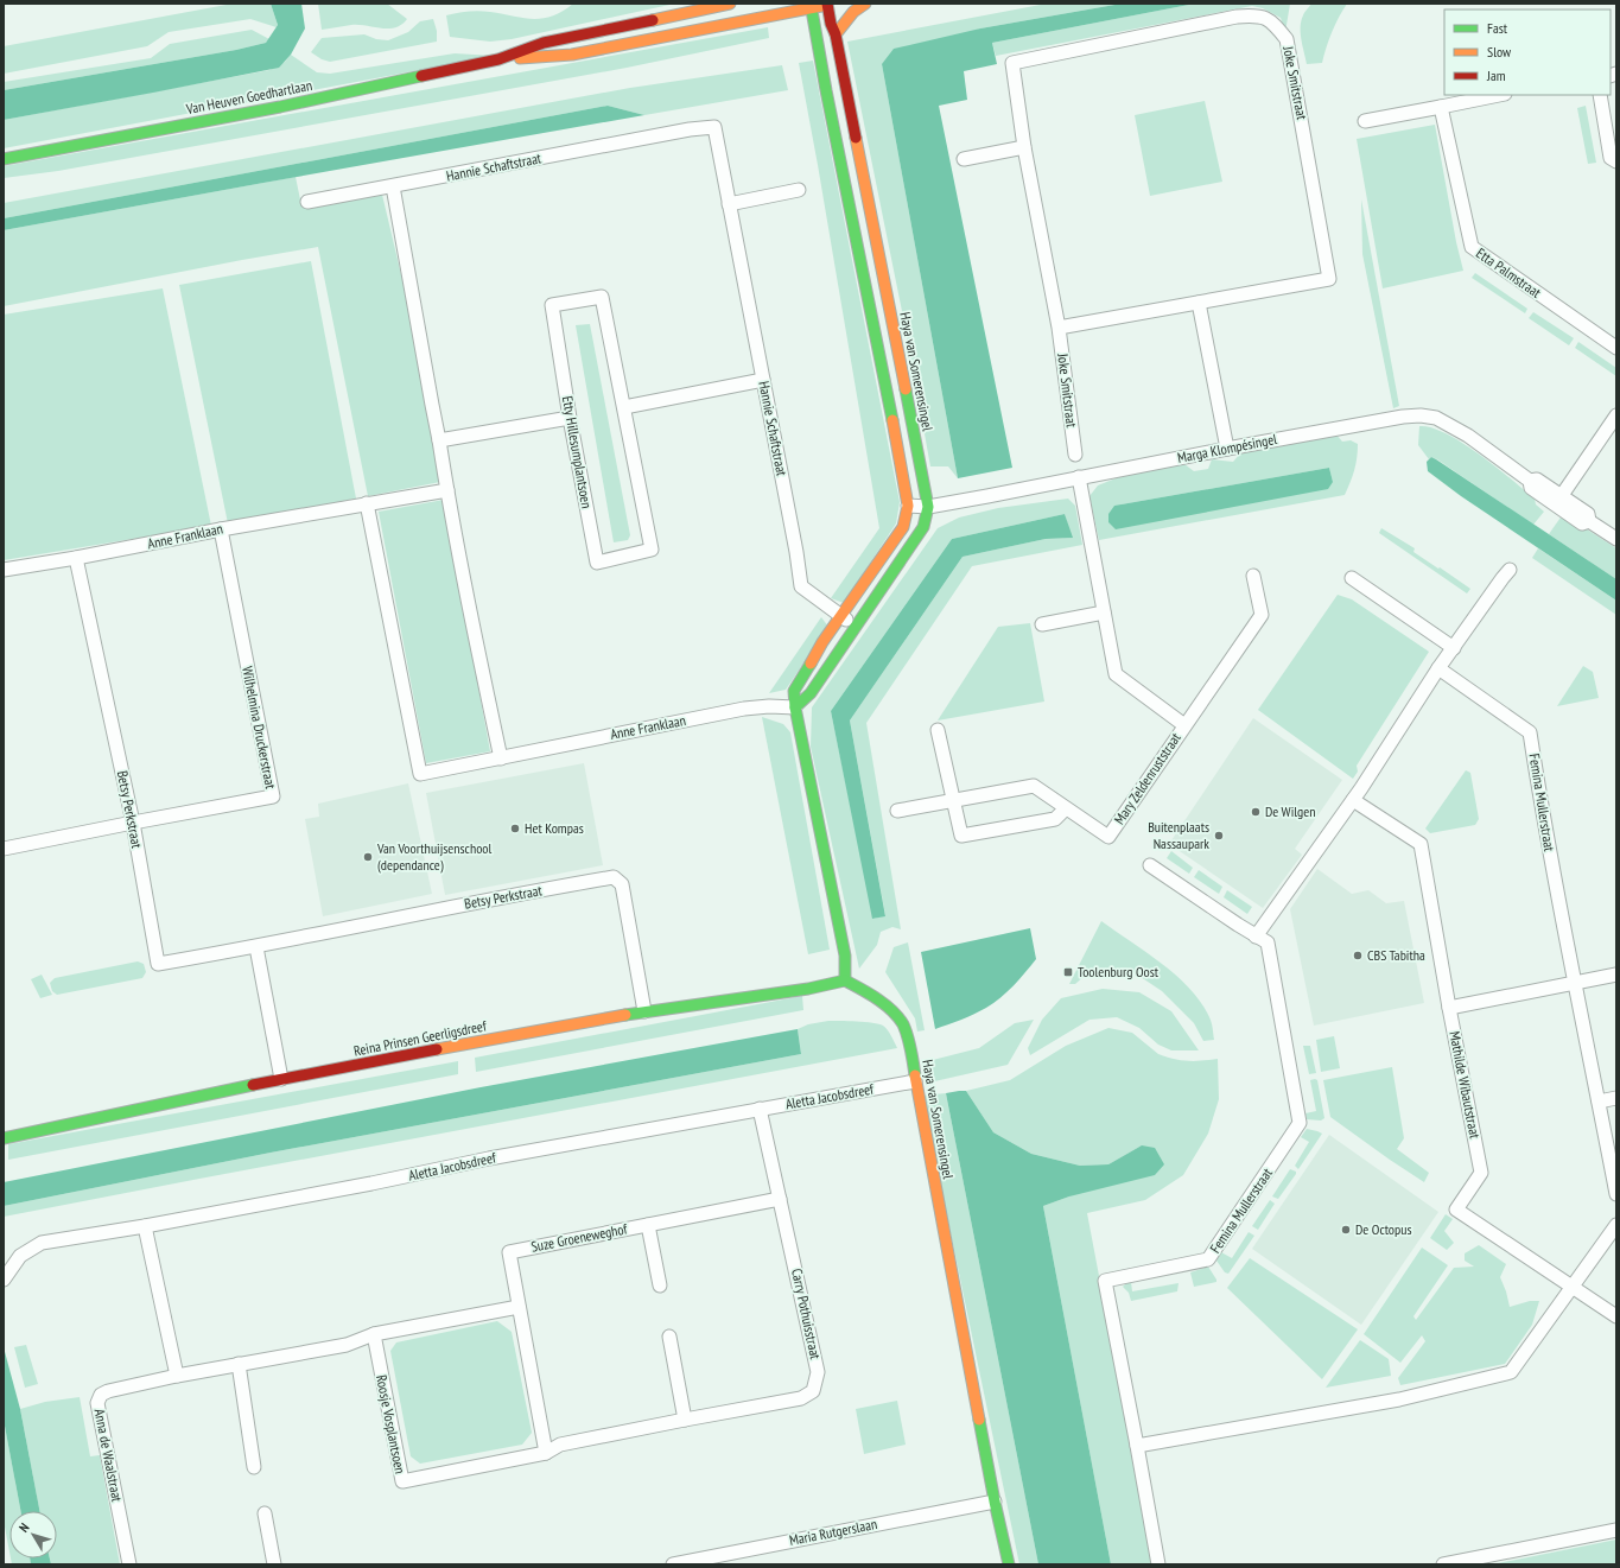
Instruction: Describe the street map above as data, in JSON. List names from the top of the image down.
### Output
{
  "streets": {
    "street": [
      "Joke Smitstraat",
      "Van Heuven Goedhartlaan",
      "Hannie Schaftstraat",
      "Etta Palmstraat",
      "Haya van Somerensingel",
      "Marga Klompésingel",
      "Etty Hillesumplantsoen",
      "Anne Franklaan",
      "Wilhelmina Druckerstraat",
      "Mary Zeldenruststraat",
      "Femina Mullerstraat",
      "Betsy Perkstraat",
      "Reina Prinsen Geerligsdreef",
      "Mathilde Wibautstraat",
      "Aletta Jacobsdreef",
      "Suze Groeneweghof",
      "Carry Pothuisstraat",
      "Roosje Vosplantsoen",
      "Anna de Waalstraat",
      "Maria Rutgerslaan"
    ]
  },
  "crossings": [
    ["Van Heuven Goedhartlaan", "Haya van Somerensingel"],
    ["Hannie Schaftstraat", "Haya van Somerensingel"],
    ["Haya van Somerensingel", "Marga Klompésingel"],
    ["Haya van Somerensingel", "Anne Franklaan"],
    ["Haya van Somerensingel", "Reina Prinsen Geerligsdreef"],
    ["Haya van Somerensingel", "Aletta Jacobsdreef"],
    ["Haya van Somerensingel", "Maria Rutgerslaan"],
    ["Marga Klompésingel", "Mary Zeldenruststraat"],
    ["Anne Franklaan", "Wilhelmina Druckerstraat"],
    ["Anne Franklaan", "Betsy Perkstraat"],
    ["Wilhelmina Druckerstraat", "Betsy Perkstraat"],
    ["Betsy Perkstraat", "Reina Prinsen Geerligsdreef"],
    ["Aletta Jacobsdreef", "Carry Pothuisstraat"],
    ["Suze Groeneweghof", "Carry Pothuisstraat"],
    ["Carry Pothuisstraat", "Roosje Vosplantsoen"],
    ["Roosje Vosplantsoen", "Anna de Waalstraat"]
  ],
  "places": {
    "other": [
      "De Wilgen",
      "Het Kompas",
      "Buitenplaats Nassaupark",
      "Van Voorthuijsenschool (dependance)",
      "CBS Tabitha",
      "De Octopus"
    ],
    "transit": ["Toolenburg Oost"]
  },
  "legend": ["Fast", "Slow", "Jam"],
  "north": "top left"
}
